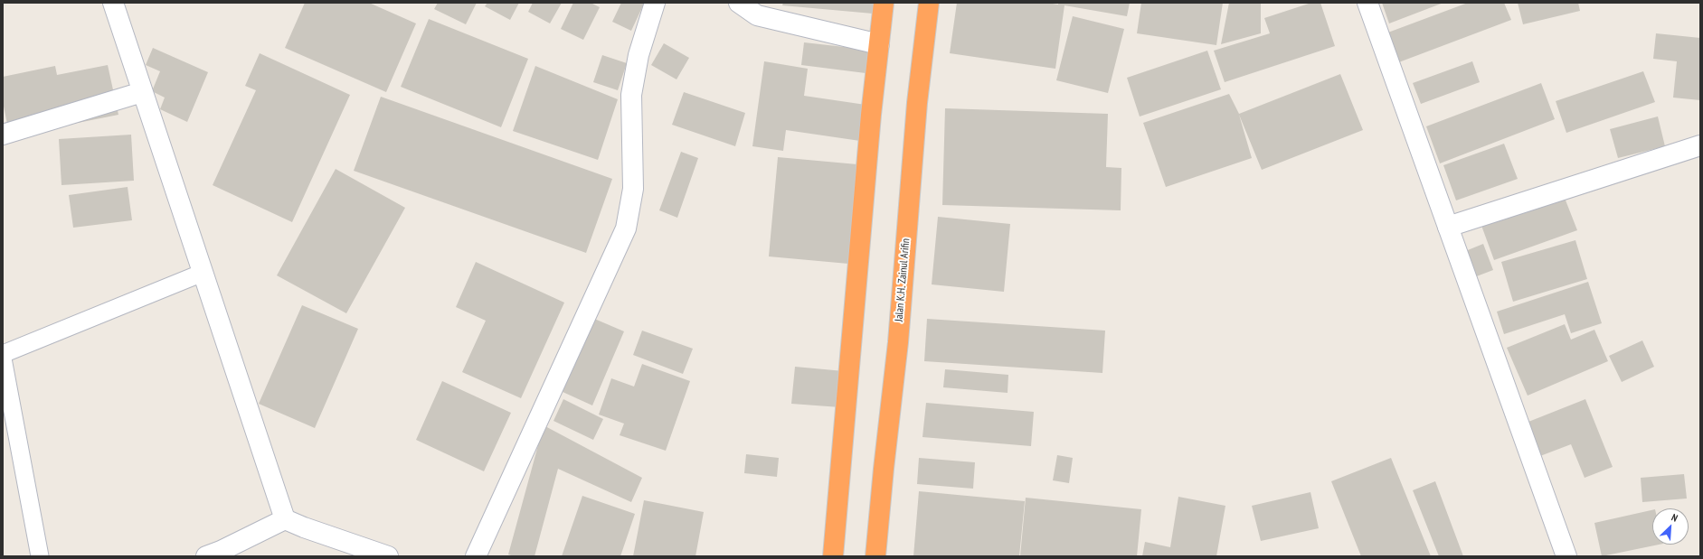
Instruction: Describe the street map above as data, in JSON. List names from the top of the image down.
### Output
{
  "streets": {
    "highway": ["Jalan K.H. Zainul Arifin"]
  },
  "north": "top right"
}
